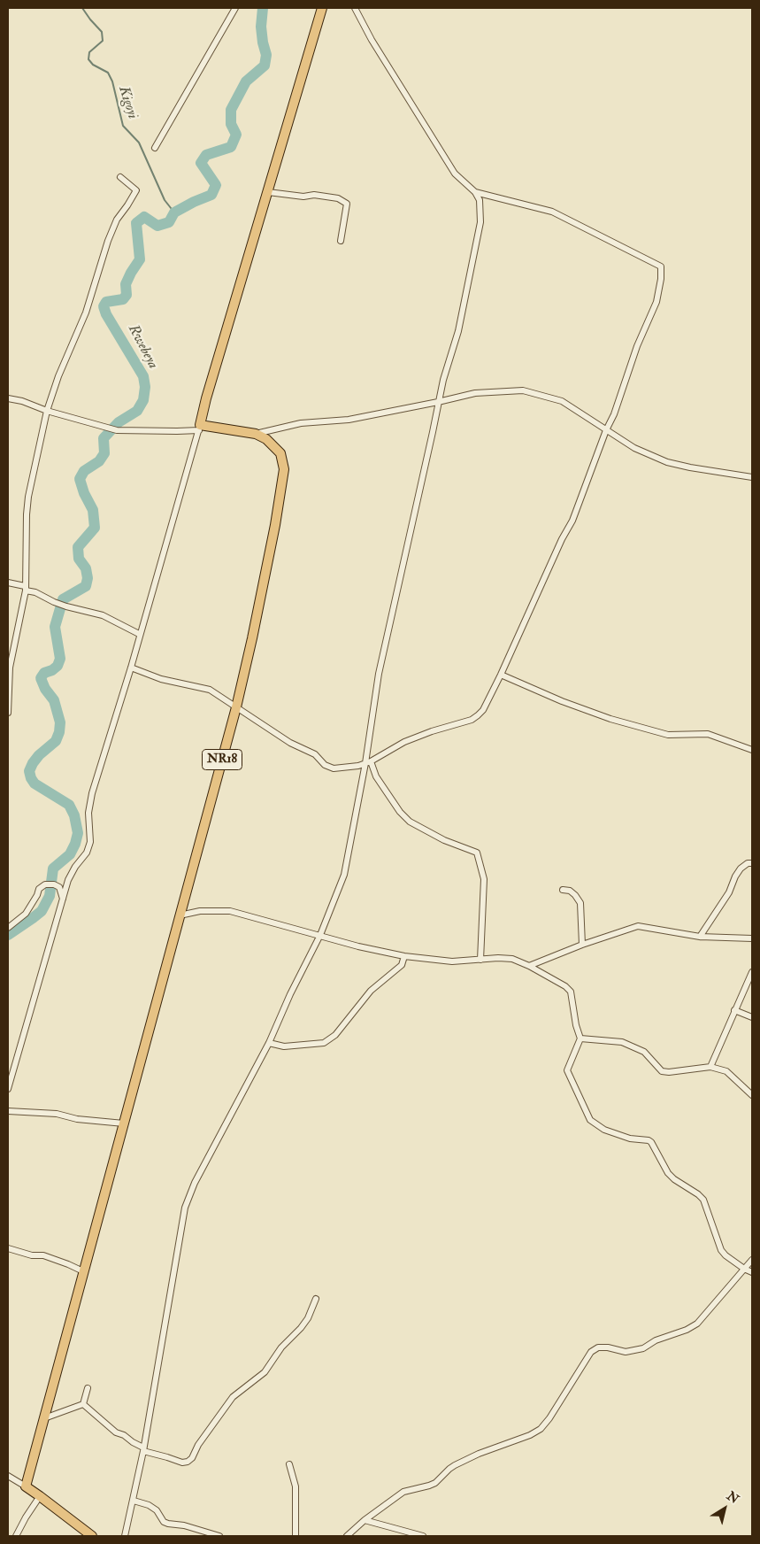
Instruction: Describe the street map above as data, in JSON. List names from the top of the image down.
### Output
{
  "streets": {
    "main road": ["NR18"]
  },
  "water": ["Kigoyi", "Rwebeya"],
  "north": "top right"
}
